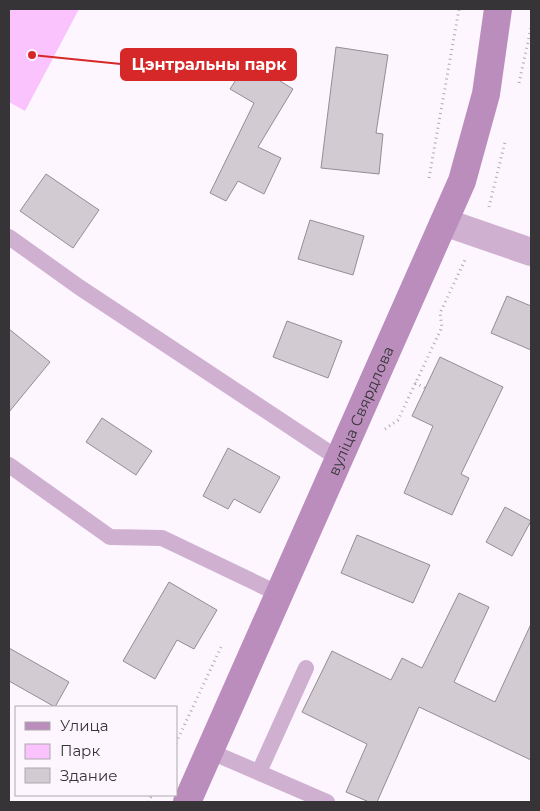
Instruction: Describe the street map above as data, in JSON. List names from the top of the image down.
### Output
{
  "streets": {
    "main road": ["вуліца Свярдлова"]
  },
  "places": ["Цэнтральны парк"],
  "legend": ["Улица", "Парк", "Здание"]
}
